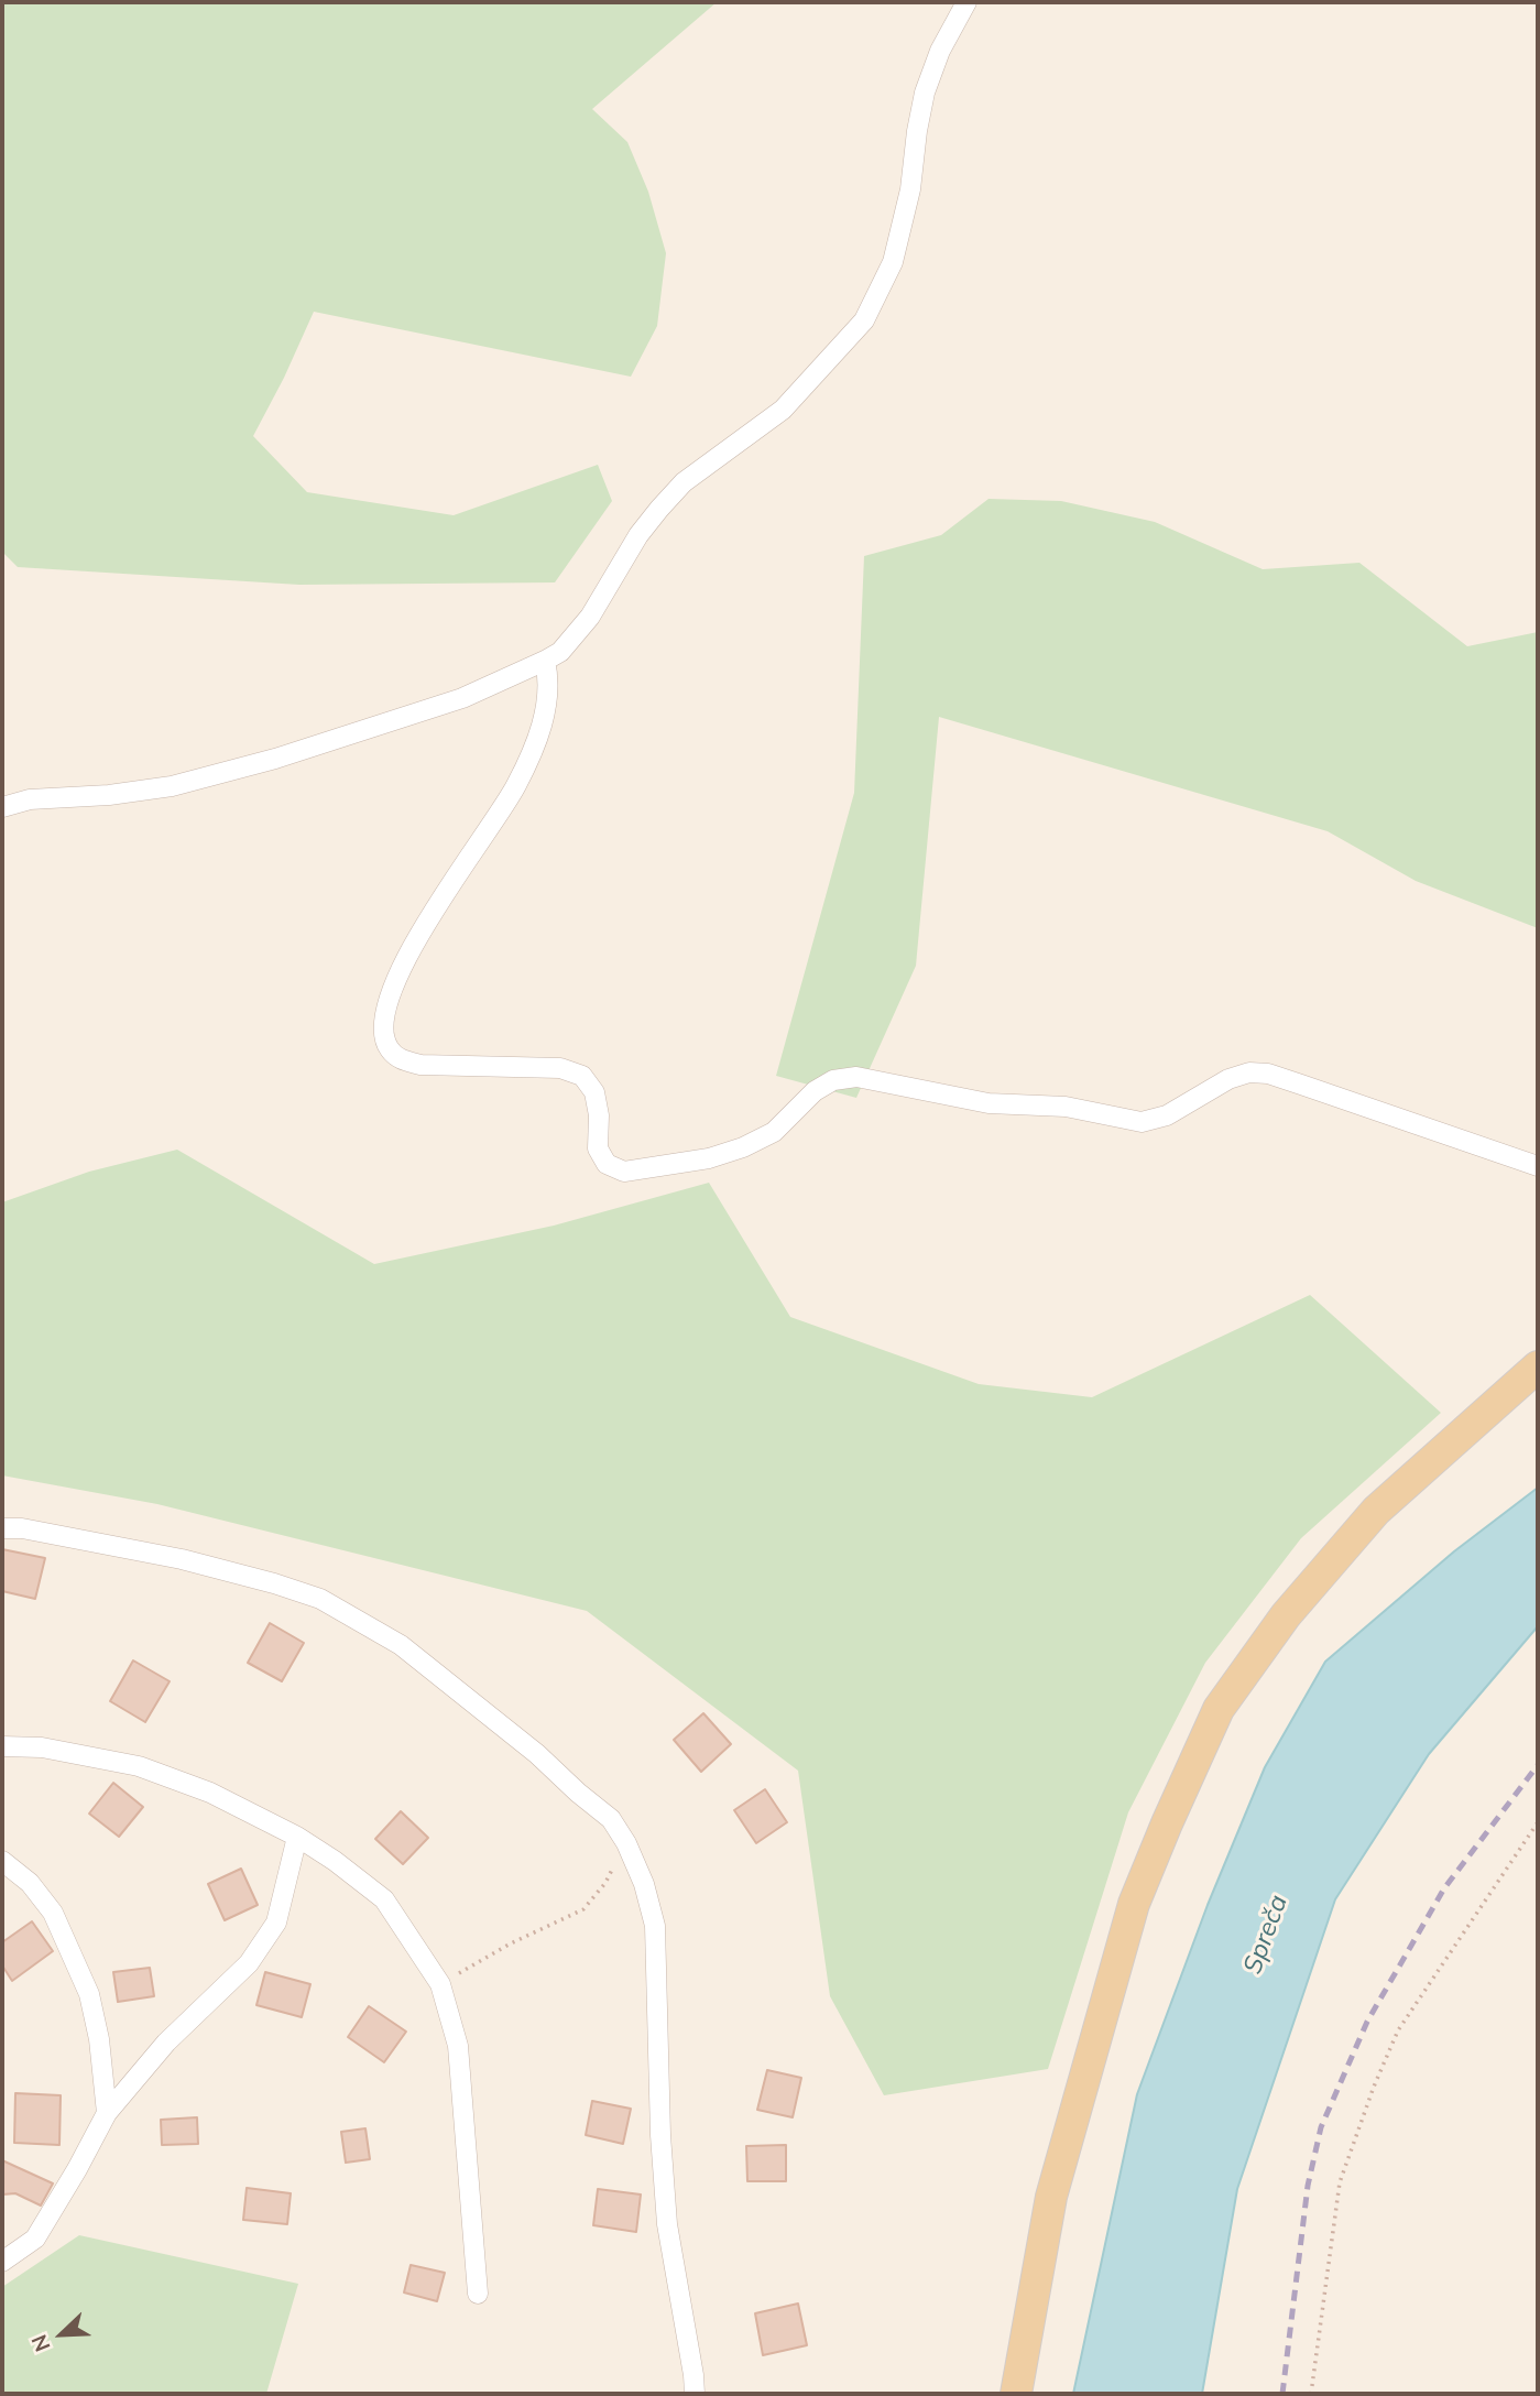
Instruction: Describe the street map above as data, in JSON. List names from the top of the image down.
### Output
{
  "water": ["Spreča"],
  "north": "bottom left"
}
